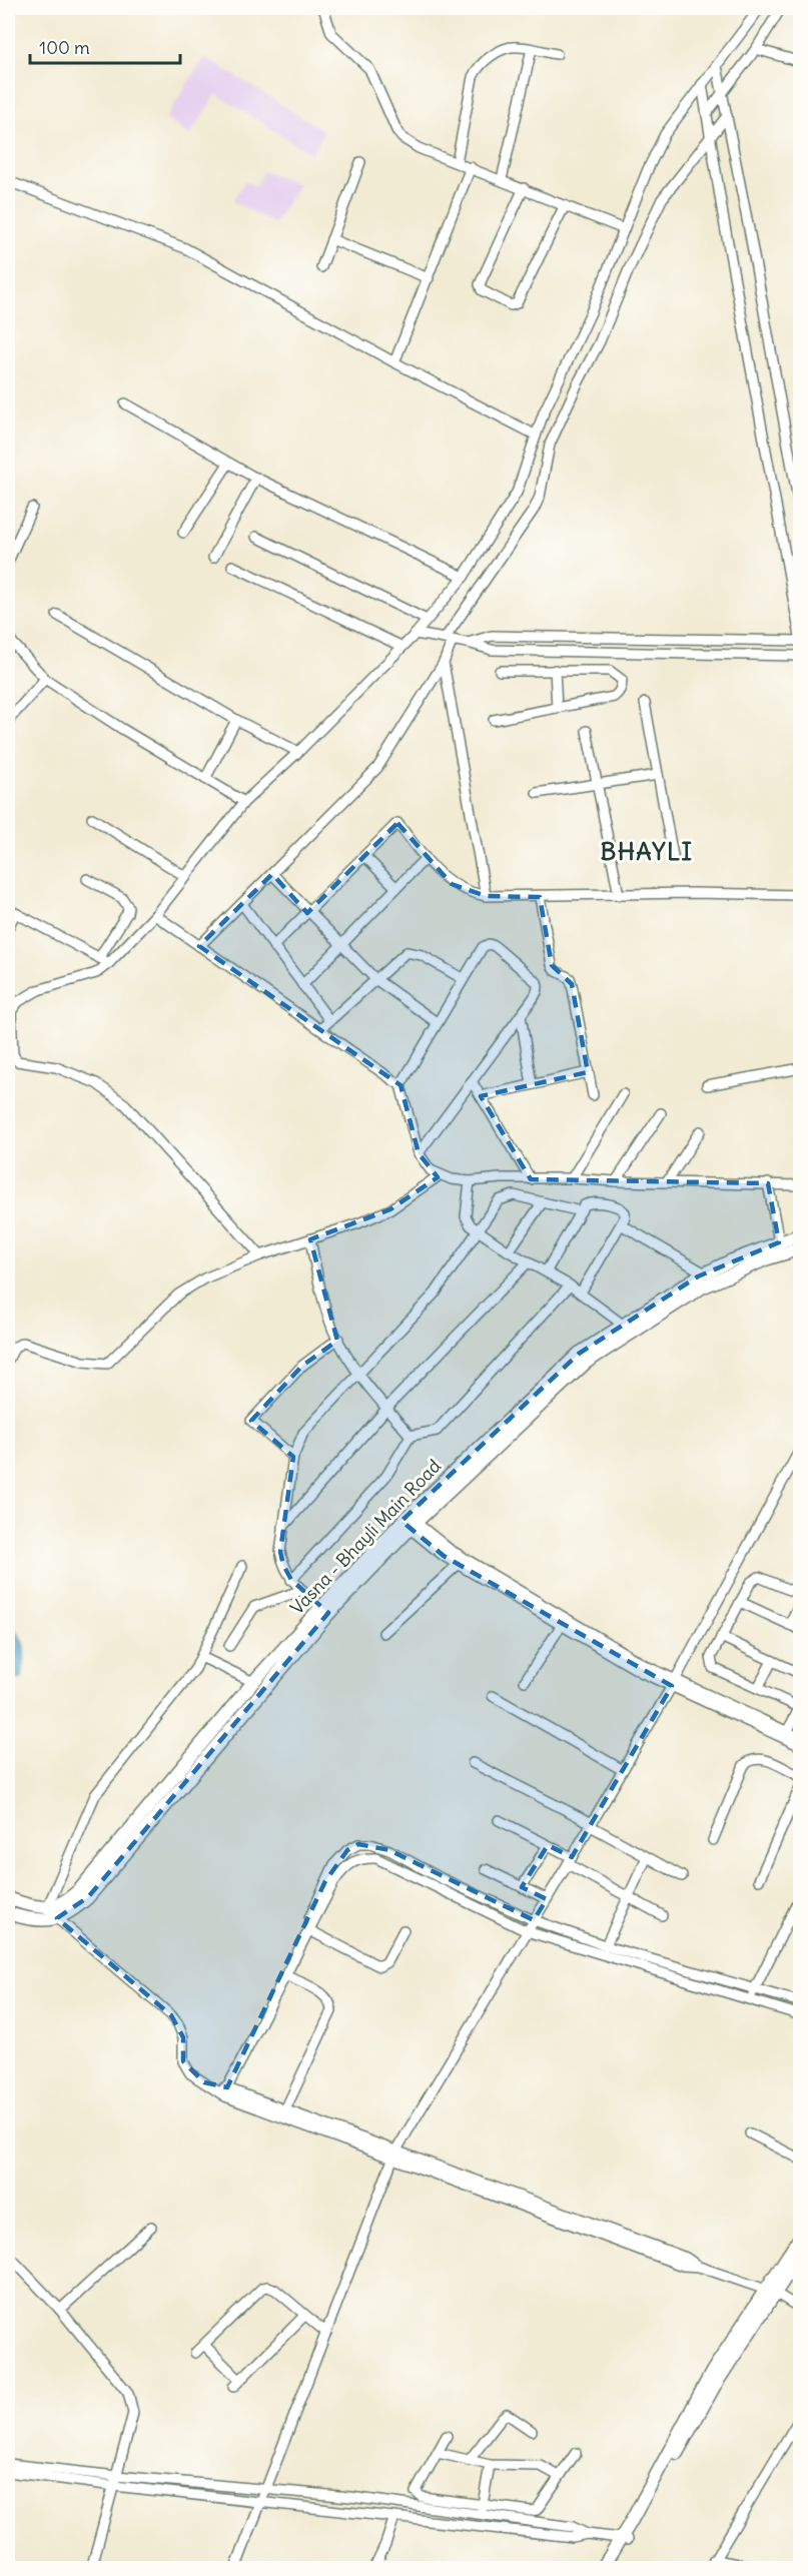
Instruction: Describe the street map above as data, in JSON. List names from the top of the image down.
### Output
{
  "streets": {
    "main road": ["Vasna - Bhayli Main Road"]
  },
  "districts": ["BHAYLI"],
  "scale_bar": "100 m"
}
